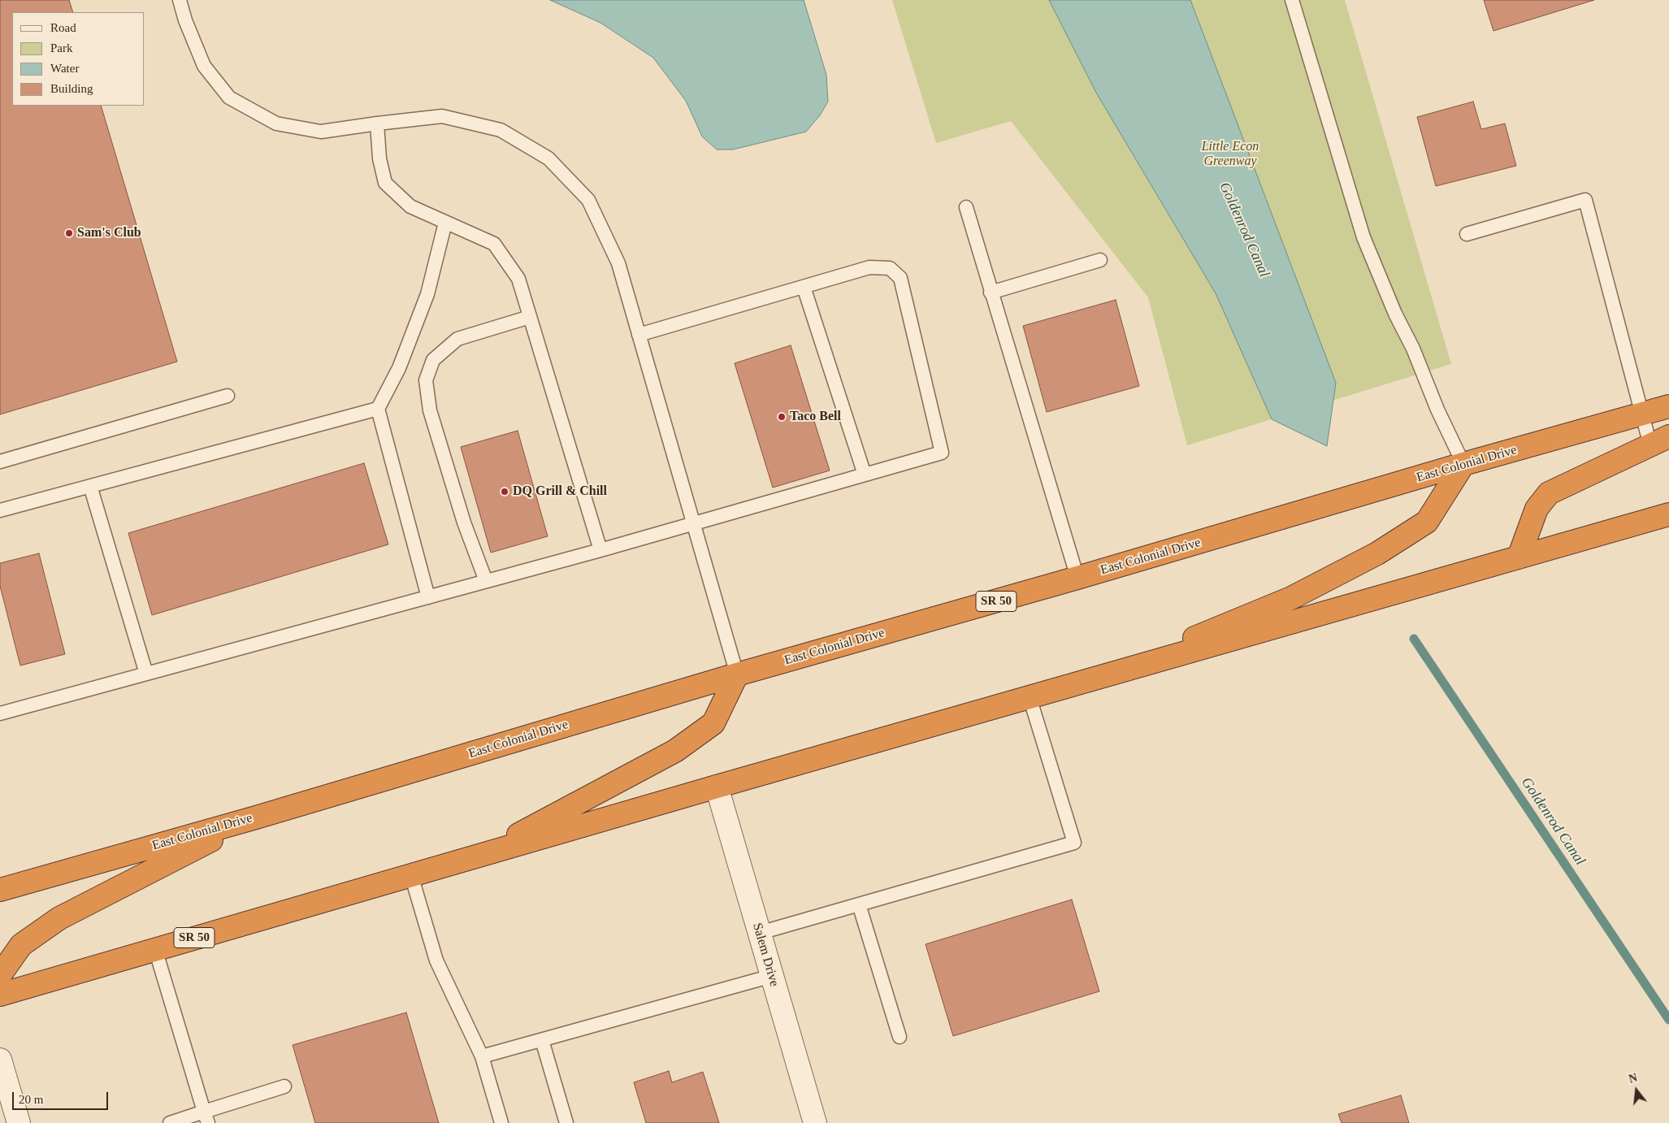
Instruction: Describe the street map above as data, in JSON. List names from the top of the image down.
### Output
{
  "streets": {
    "highway": ["East Colonial Drive", "SR 50"],
    "street": ["Salem Drive"]
  },
  "crossings": [
    ["SR 50", "Salem Drive"]
  ],
  "water": ["Goldenrod Canal"],
  "parks": ["Little Econ Greenway"],
  "places": ["Sam's Club", "Taco Bell", "DQ Grill & Chill"],
  "legend": [
    "Road",
    "Park",
    "Water",
    "Building"
  ],
  "scale_bar": "20 m",
  "north": "top"
}
